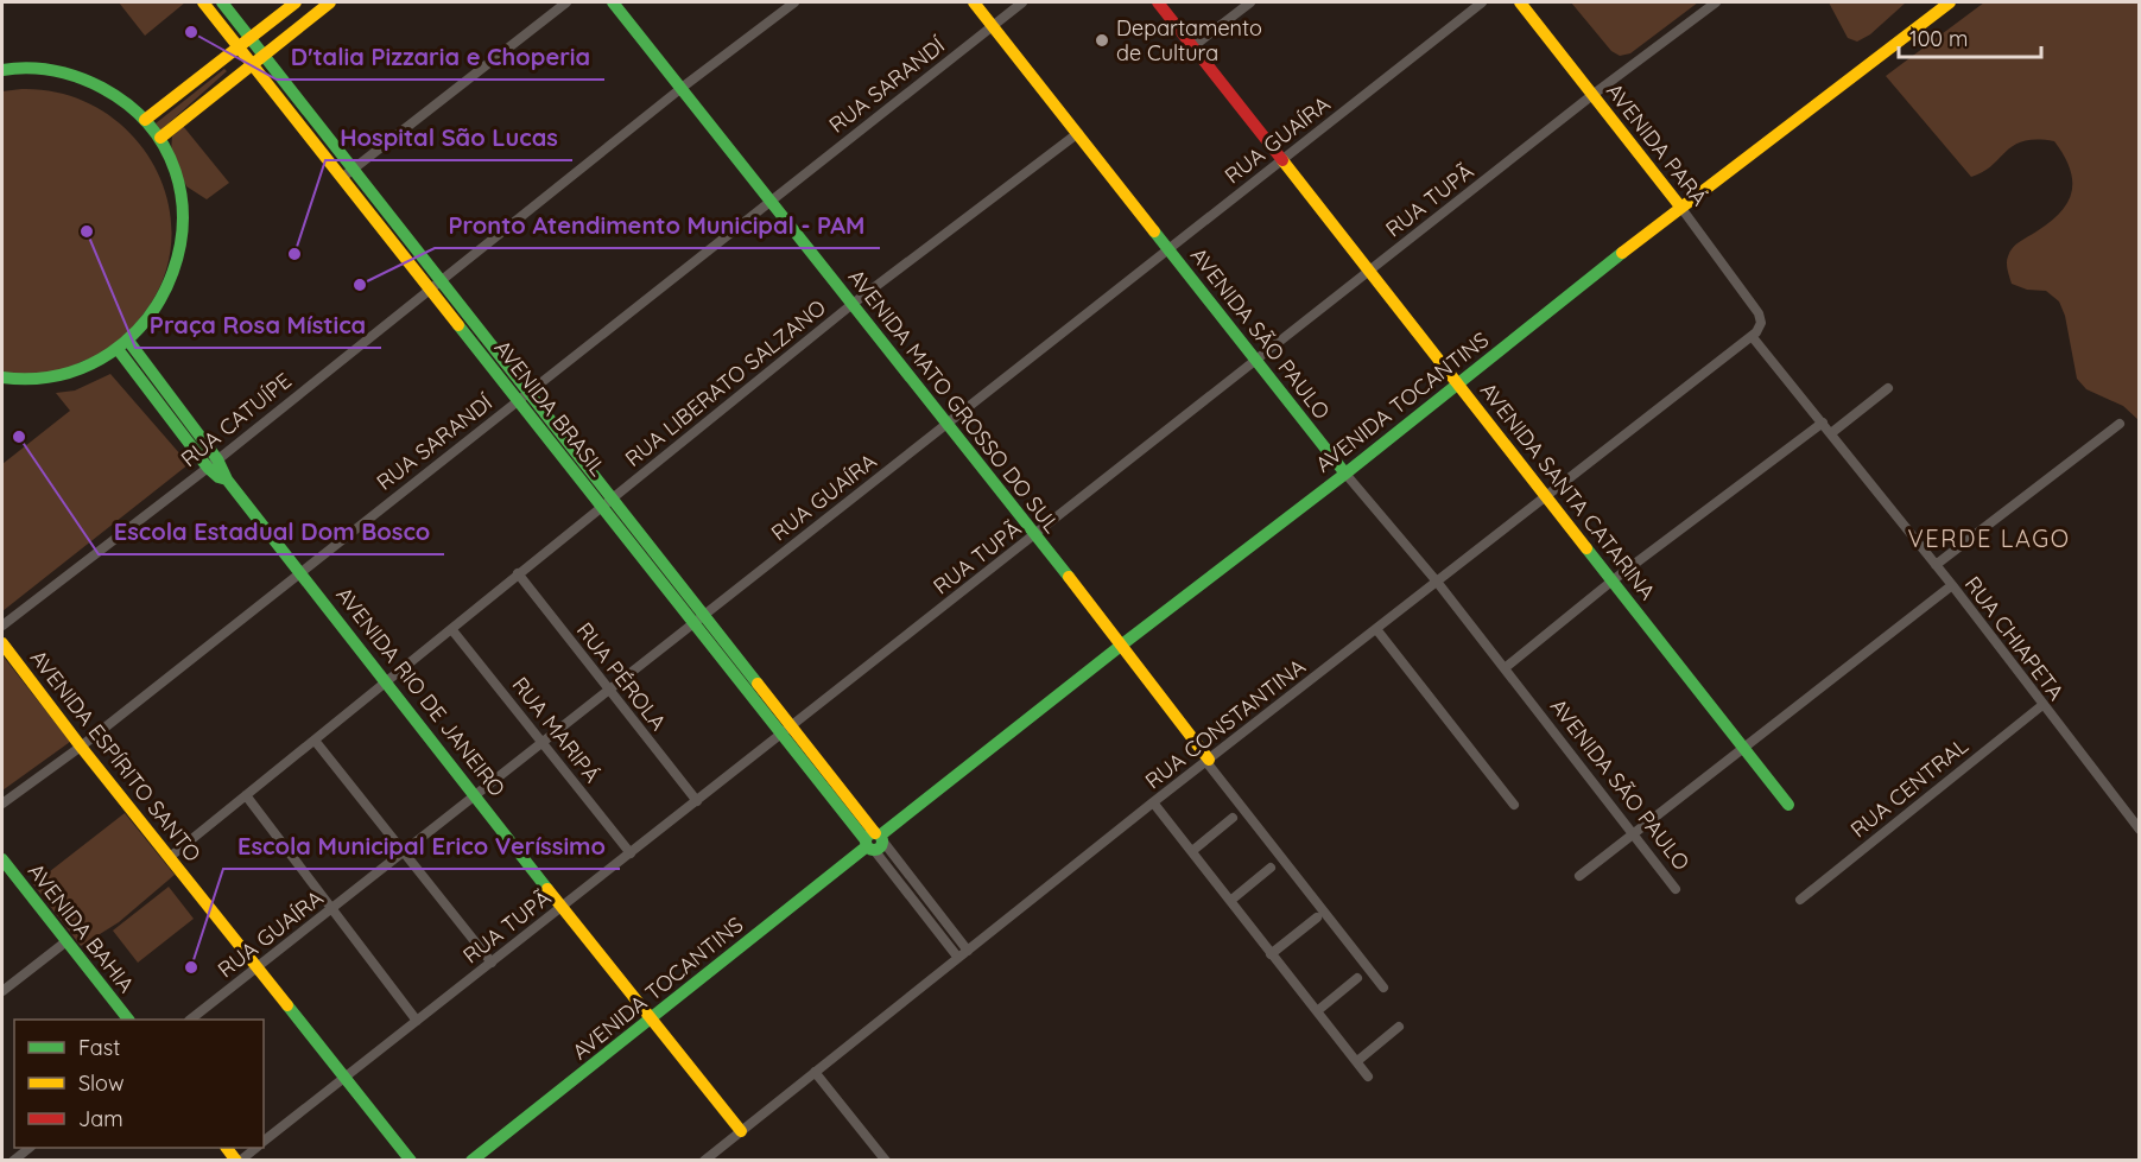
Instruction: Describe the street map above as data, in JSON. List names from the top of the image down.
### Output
{
  "streets": {
    "street": [
      "RUA SARANDÍ",
      "RUA GUAÍRA",
      "AVENIDA PARÁ",
      "RUA TUPÃ",
      "AVENIDA SÃO PAULO",
      "RUA LIBERATO SALZANO",
      "AVENIDA MATO GROSSO DO SUL",
      "AVENIDA TOCANTINS",
      "AVENIDA BRASIL",
      "RUA CATUÍPE",
      "AVENIDA SANTA CATARINA",
      "RUA CHIAPETA",
      "RUA PÉROLA",
      "AVENIDA RIO DE JANEIRO",
      "RUA CONSTANTINA",
      "RUA MARIPÁ",
      "AVENIDA ESPÍRITO SANTO",
      "RUA CENTRAL",
      "AVENIDA BAHIA"
    ]
  },
  "crossings": [
    ["RUA SARANDÍ", "AVENIDA SÃO PAULO"],
    ["RUA SARANDÍ", "AVENIDA MATO GROSSO DO SUL"],
    ["RUA SARANDÍ", "AVENIDA BRASIL"],
    ["RUA SARANDÍ", "AVENIDA RIO DE JANEIRO"],
    ["RUA SARANDÍ", "AVENIDA ESPÍRITO SANTO"],
    ["RUA GUAÍRA", "AVENIDA SÃO PAULO"],
    ["RUA GUAÍRA", "AVENIDA MATO GROSSO DO SUL"],
    ["RUA GUAÍRA", "AVENIDA BRASIL"],
    ["RUA GUAÍRA", "AVENIDA SANTA CATARINA"],
    ["RUA GUAÍRA", "RUA PÉROLA"],
    ["RUA GUAÍRA", "AVENIDA RIO DE JANEIRO"],
    ["RUA GUAÍRA", "RUA MARIPÁ"],
    ["RUA GUAÍRA", "AVENIDA ESPÍRITO SANTO"],
    ["AVENIDA PARÁ", "RUA TUPÃ"],
    ["AVENIDA PARÁ", "AVENIDA TOCANTINS"],
    ["AVENIDA PARÁ", "RUA CHIAPETA"],
    ["AVENIDA PARÁ", "RUA CONSTANTINA"],
    ["RUA TUPÃ", "AVENIDA SÃO PAULO"],
    ["RUA TUPÃ", "AVENIDA MATO GROSSO DO SUL"],
    ["RUA TUPÃ", "AVENIDA BRASIL"],
    ["RUA TUPÃ", "AVENIDA SANTA CATARINA"],
    ["RUA TUPÃ", "RUA PÉROLA"],
    ["RUA TUPÃ", "AVENIDA RIO DE JANEIRO"],
    ["RUA TUPÃ", "RUA MARIPÁ"],
    ["RUA TUPÃ", "AVENIDA ESPÍRITO SANTO"],
    ["AVENIDA SÃO PAULO", "RUA LIBERATO SALZANO"],
    ["AVENIDA SÃO PAULO", "AVENIDA TOCANTINS"],
    ["AVENIDA SÃO PAULO", "RUA CONSTANTINA"],
    ["RUA LIBERATO SALZANO", "AVENIDA MATO GROSSO DO SUL"],
    ["RUA LIBERATO SALZANO", "AVENIDA BRASIL"],
    ["RUA LIBERATO SALZANO", "RUA PÉROLA"],
    ["RUA LIBERATO SALZANO", "AVENIDA RIO DE JANEIRO"],
    ["RUA LIBERATO SALZANO", "RUA MARIPÁ"],
    ["RUA LIBERATO SALZANO", "AVENIDA ESPÍRITO SANTO"],
    ["AVENIDA MATO GROSSO DO SUL", "AVENIDA TOCANTINS"],
    ["AVENIDA MATO GROSSO DO SUL", "RUA CATUÍPE"],
    ["AVENIDA MATO GROSSO DO SUL", "RUA CONSTANTINA"],
    ["AVENIDA TOCANTINS", "AVENIDA BRASIL"],
    ["AVENIDA TOCANTINS", "AVENIDA SANTA CATARINA"],
    ["AVENIDA TOCANTINS", "AVENIDA RIO DE JANEIRO"],
    ["AVENIDA BRASIL", "RUA CATUÍPE"],
    ["AVENIDA BRASIL", "RUA CONSTANTINA"],
    ["RUA CATUÍPE", "AVENIDA RIO DE JANEIRO"],
    ["AVENIDA SANTA CATARINA", "RUA CONSTANTINA"],
    ["RUA CHIAPETA", "RUA CONSTANTINA"],
    ["RUA CHIAPETA", "RUA CENTRAL"],
    ["AVENIDA RIO DE JANEIRO", "RUA CONSTANTINA"]
  ],
  "districts": ["VERDE LAGO"],
  "places": [
    "D'talia Pizzaria e Choperia",
    "Departamento de Cultura",
    "Praça Rosa Mística",
    "Hospital São Lucas",
    "Pronto Atendimento Municipal - PAM",
    "Escola Estadual Dom Bosco",
    "Escola Municipal Erico Veríssimo"
  ],
  "legend": ["Fast", "Slow", "Jam"],
  "scale_bar": "100 m"
}
